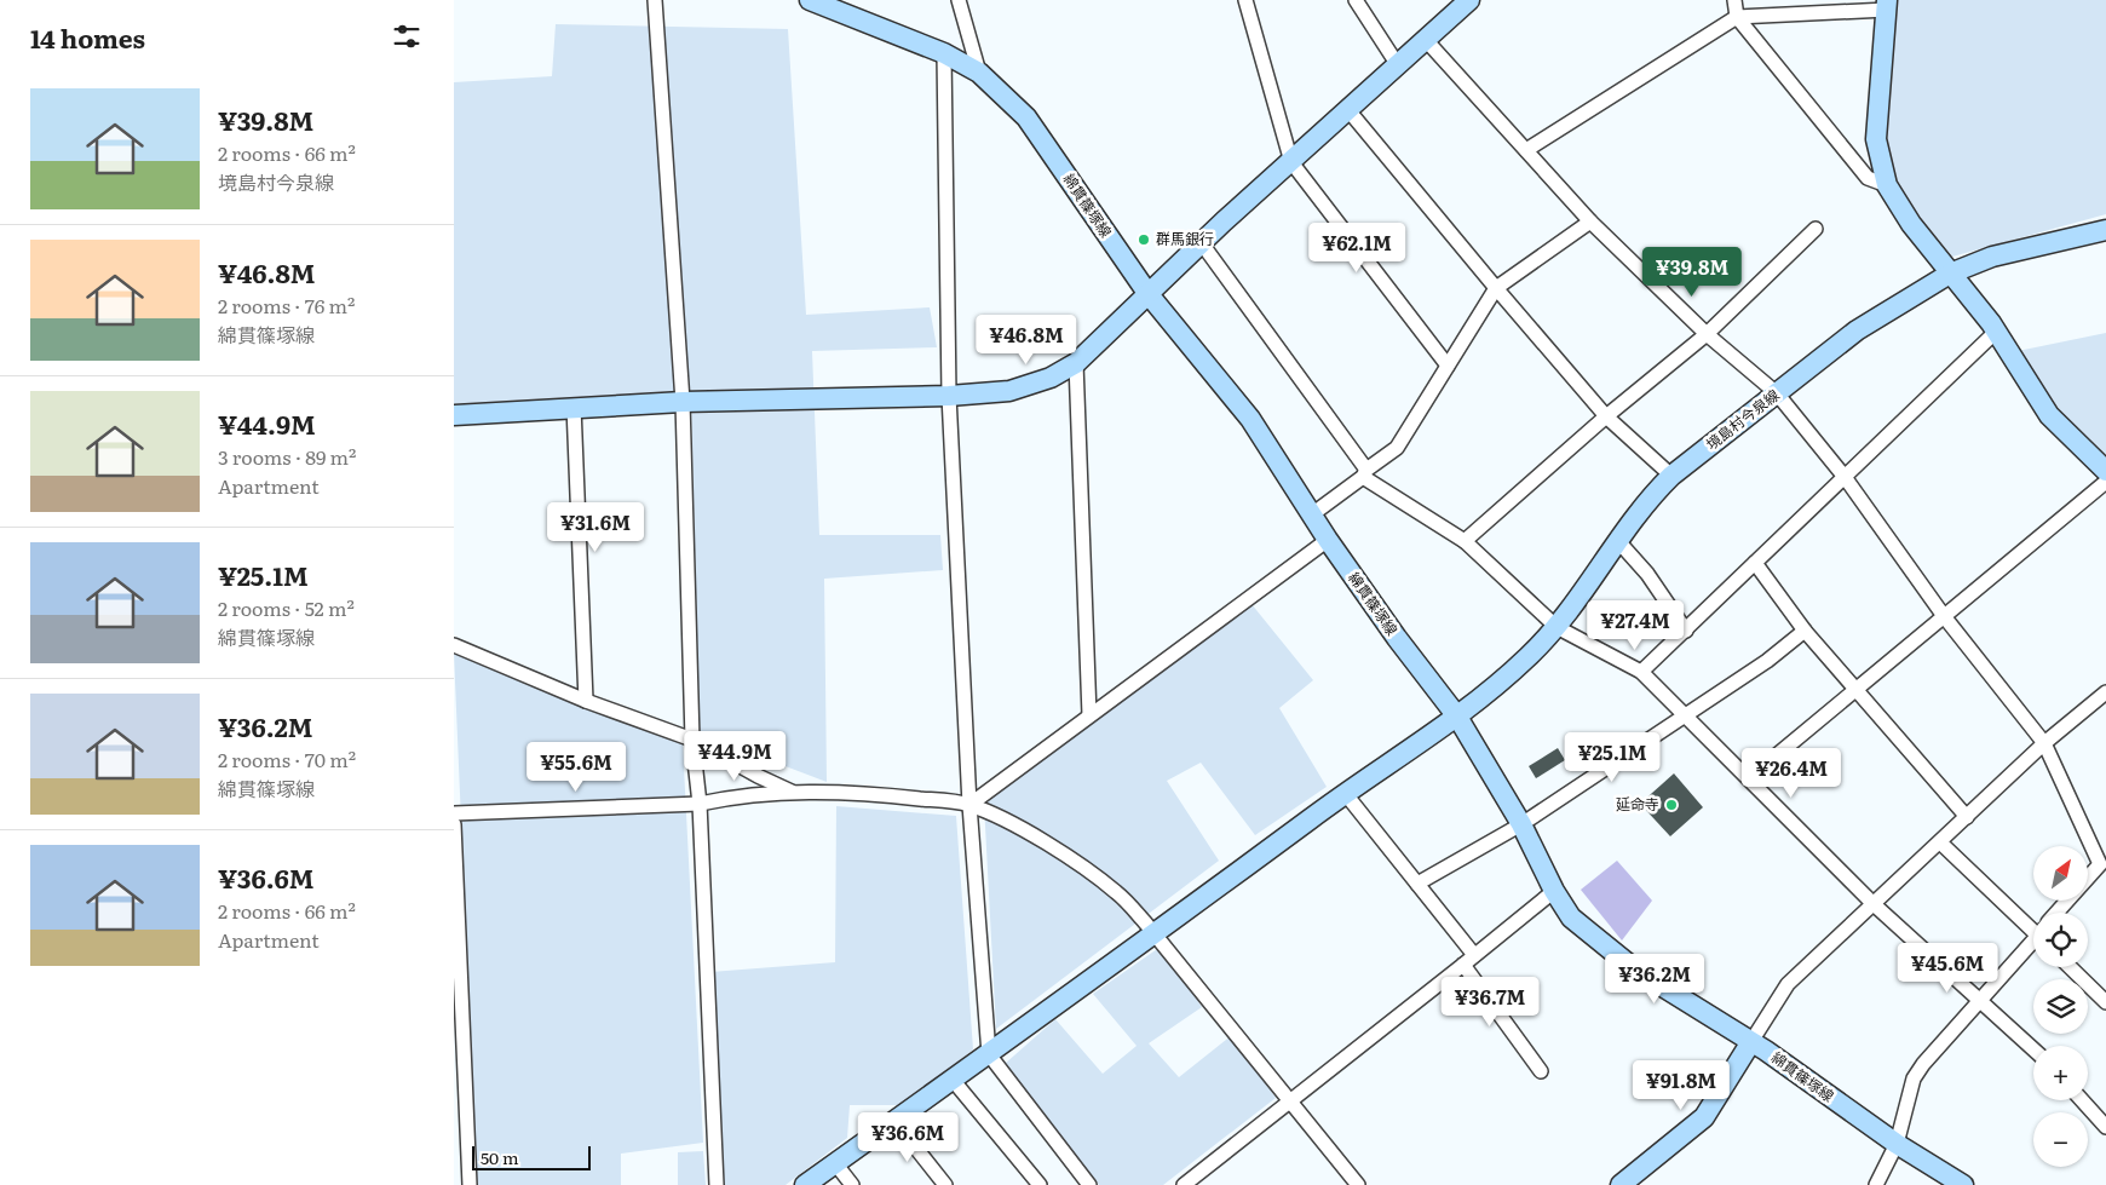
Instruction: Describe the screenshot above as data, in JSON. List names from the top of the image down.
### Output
{
  "streets": {
    "street": ["綿貫篠塚線", "境島村今泉線"]
  },
  "crossings": [
    ["綿貫篠塚線", "境島村今泉線"]
  ],
  "places": ["群馬銀行", "延命寺"],
  "scale_bar": "50 m",
  "north": "top right",
  "page": {
    "heading": "14 homes",
    "list": [
      {
        "name": "¥39.8M",
        "note": "2 rooms · 66 m² · 境島村今泉線"
      },
      {
        "name": "¥46.8M",
        "note": "2 rooms · 76 m² · 綿貫篠塚線"
      },
      {
        "name": "¥44.9M",
        "note": "3 rooms · 89 m² · Apartment"
      },
      {
        "name": "¥25.1M",
        "note": "2 rooms · 52 m² · 綿貫篠塚線"
      },
      {
        "name": "¥36.2M",
        "note": "2 rooms · 70 m² · 綿貫篠塚線"
      },
      {
        "name": "¥36.6M",
        "note": "2 rooms · 66 m² · Apartment"
      }
    ],
    "price": [
      "¥62.1M",
      "¥39.8M",
      "¥46.8M",
      "¥31.6M",
      "¥27.4M",
      "¥44.9M",
      "¥25.1M",
      "¥55.6M",
      "¥26.4M",
      "¥45.6M",
      "¥36.2M",
      "¥36.7M",
      "¥91.8M",
      "¥36.6M"
    ],
    "map_buttons": ["+", "−"],
    "scale": "50 m"
  }
}
